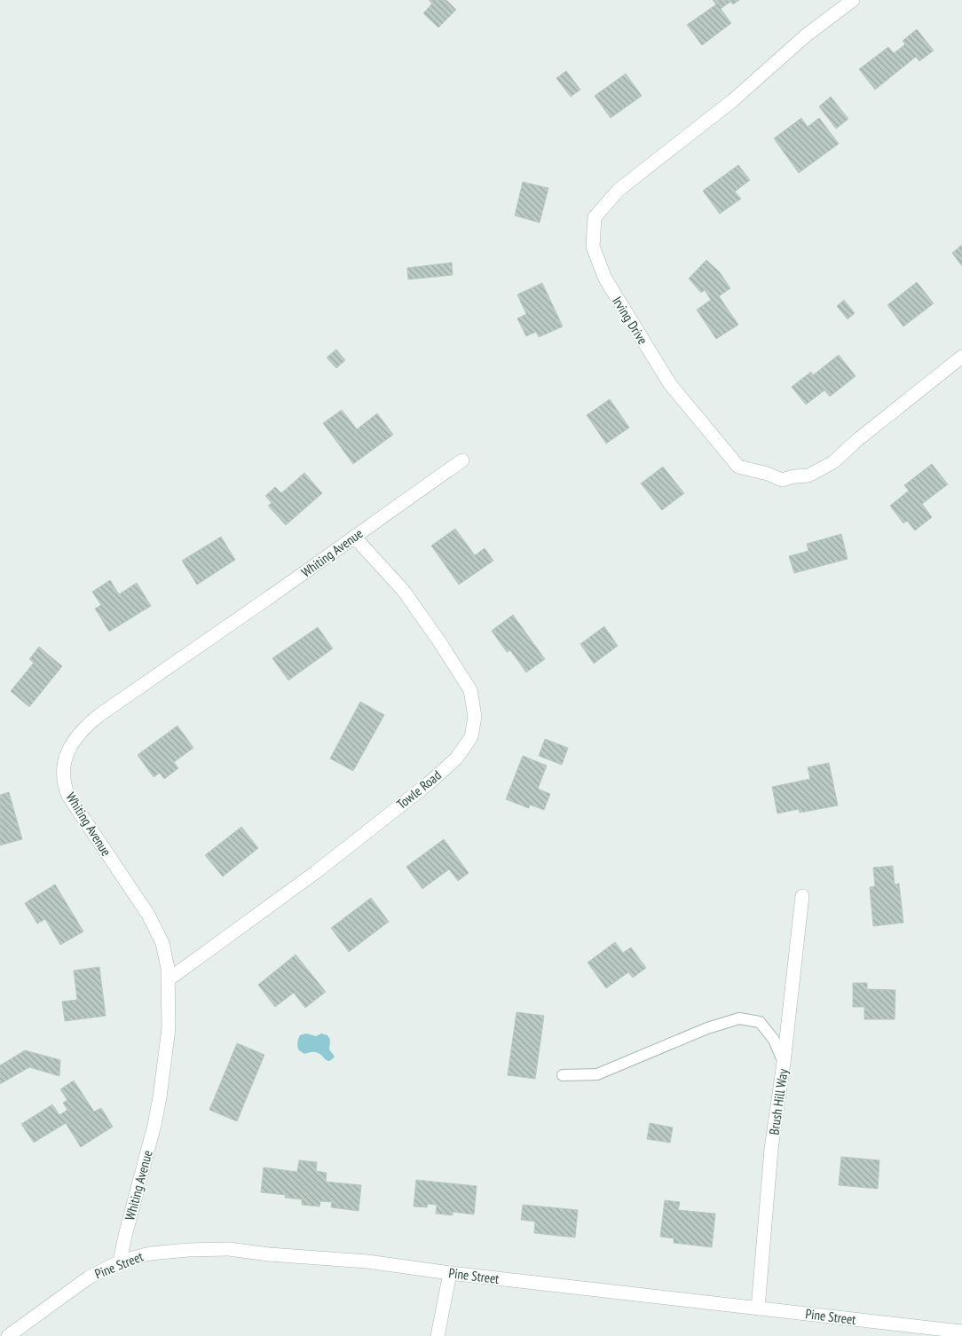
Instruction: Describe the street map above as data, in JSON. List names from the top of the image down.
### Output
{
  "streets": {
    "street": [
      "Irving Drive",
      "Whiting Avenue",
      "Towle Road",
      "Brush Hill Way",
      "Pine Street"
    ]
  },
  "crossings": [
    ["Whiting Avenue", "Towle Road"],
    ["Whiting Avenue", "Pine Street"],
    ["Brush Hill Way", "Pine Street"]
  ]
}
